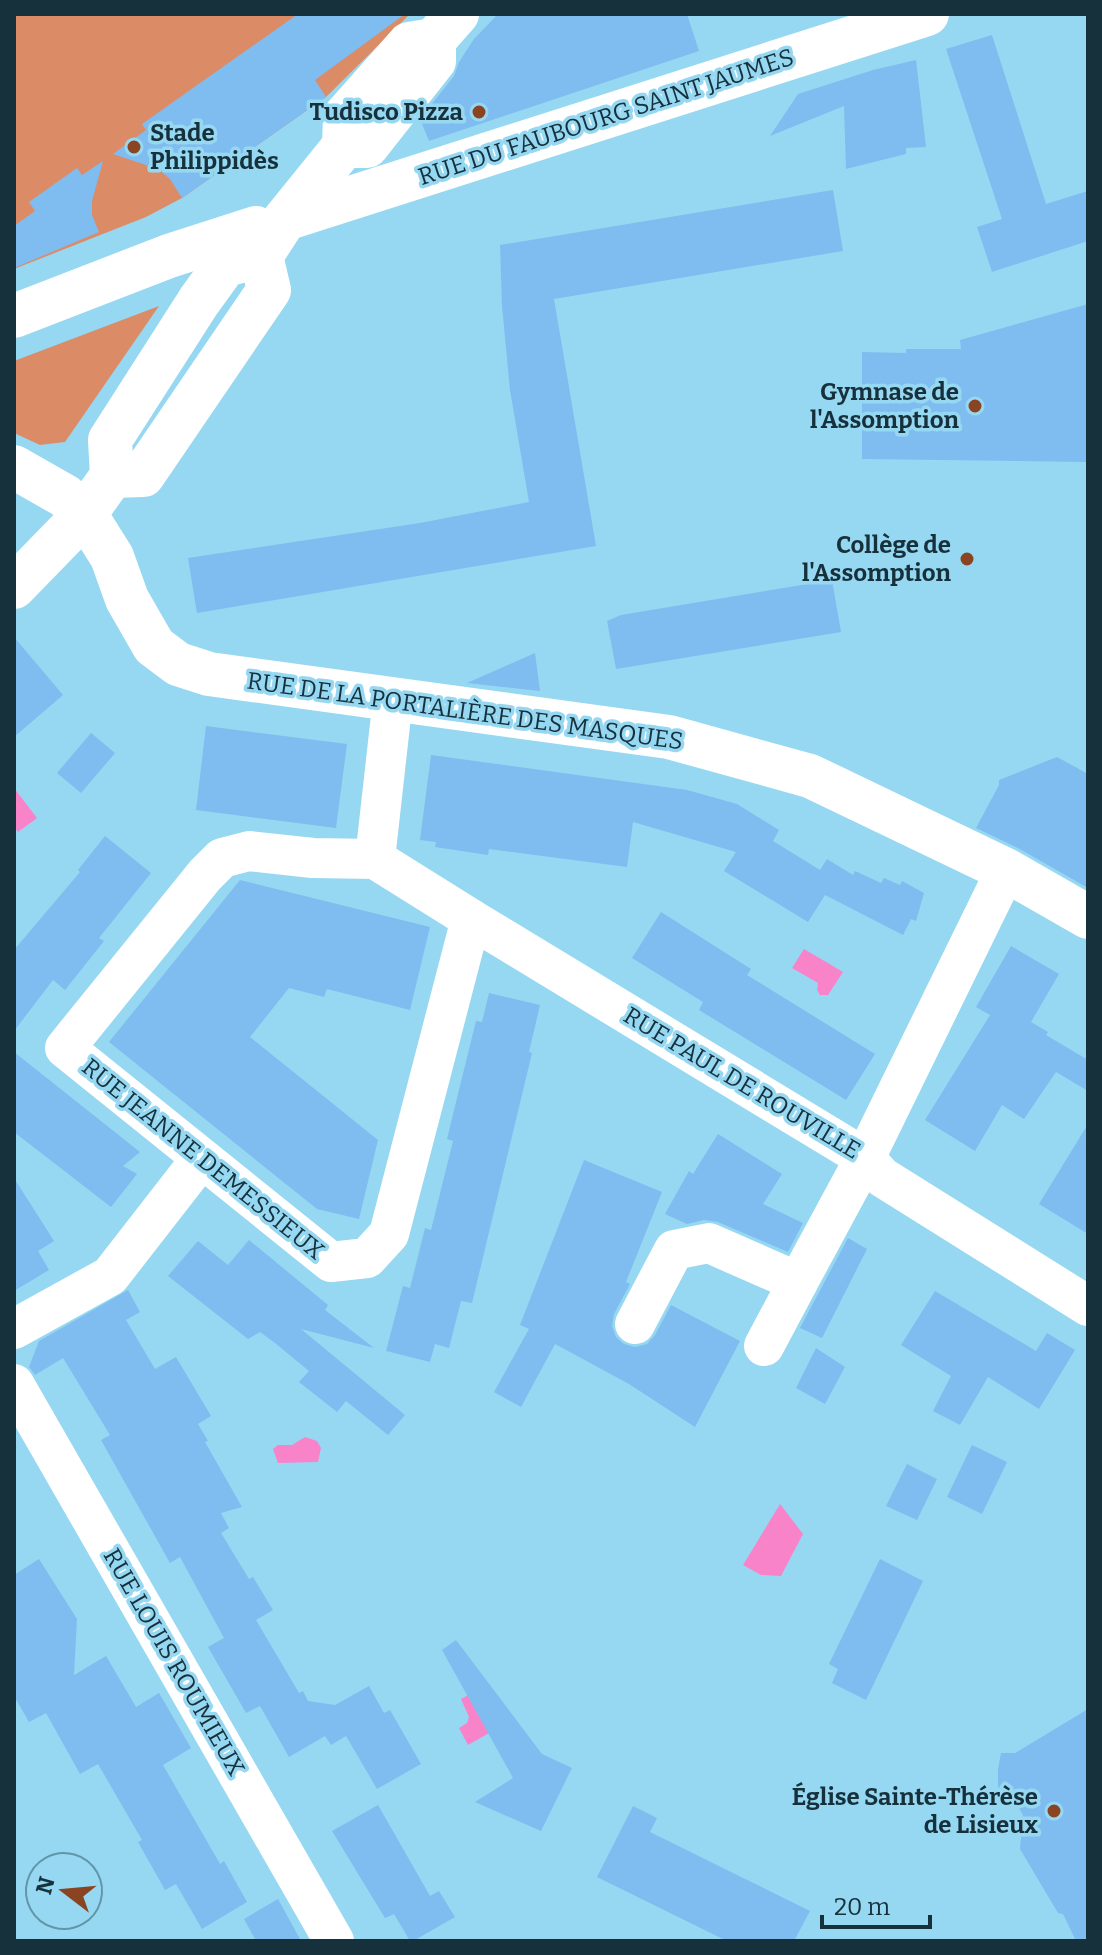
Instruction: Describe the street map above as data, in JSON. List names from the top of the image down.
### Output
{
  "streets": {
    "street": [
      "RUE DU FAUBOURG SAINT JAUMES",
      "RUE DE LA PORTALIÈRE DES MASQUES",
      "RUE PAUL DE ROUVILLE",
      "RUE JEANNE DEMESSIEUX",
      "RUE LOUIS ROUMIEUX"
    ]
  },
  "crossings": [
    ["RUE PAUL DE ROUVILLE", "RUE JEANNE DEMESSIEUX"]
  ],
  "places": [
    "Tudisco Pizza",
    "Stade Philippidès",
    "Gymnase de l'Assomption",
    "Collège de l'Assomption",
    "Église Sainte-Thérèse de Lisieux"
  ],
  "scale_bar": "20 m",
  "north": "left"
}
